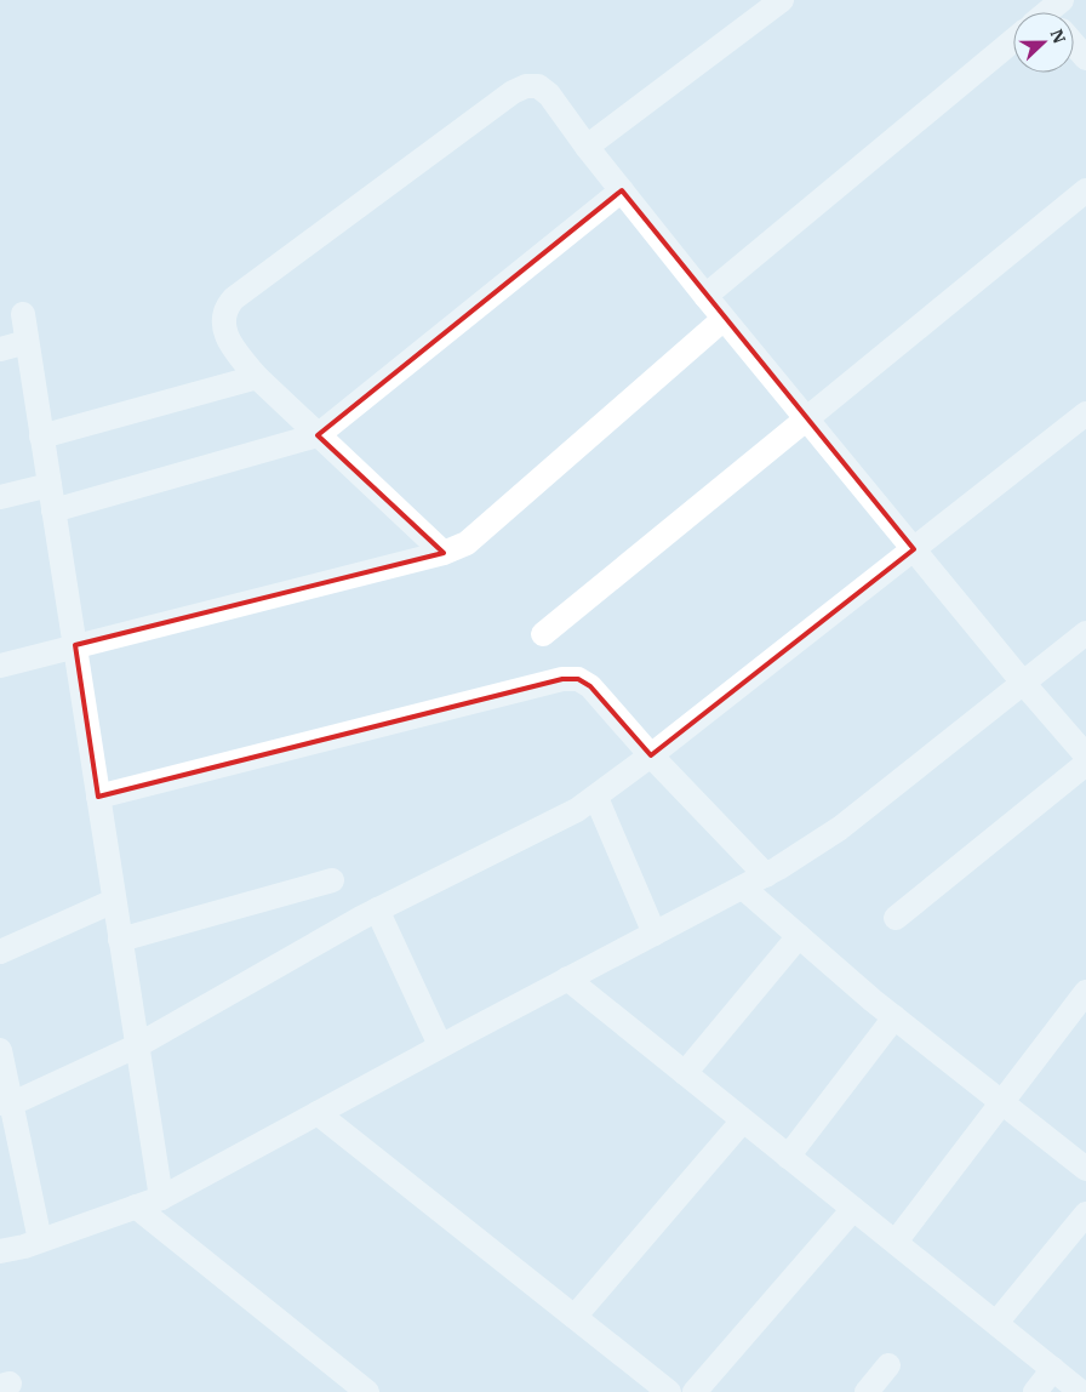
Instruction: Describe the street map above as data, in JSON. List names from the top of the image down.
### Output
{
  "north": "right"
}
